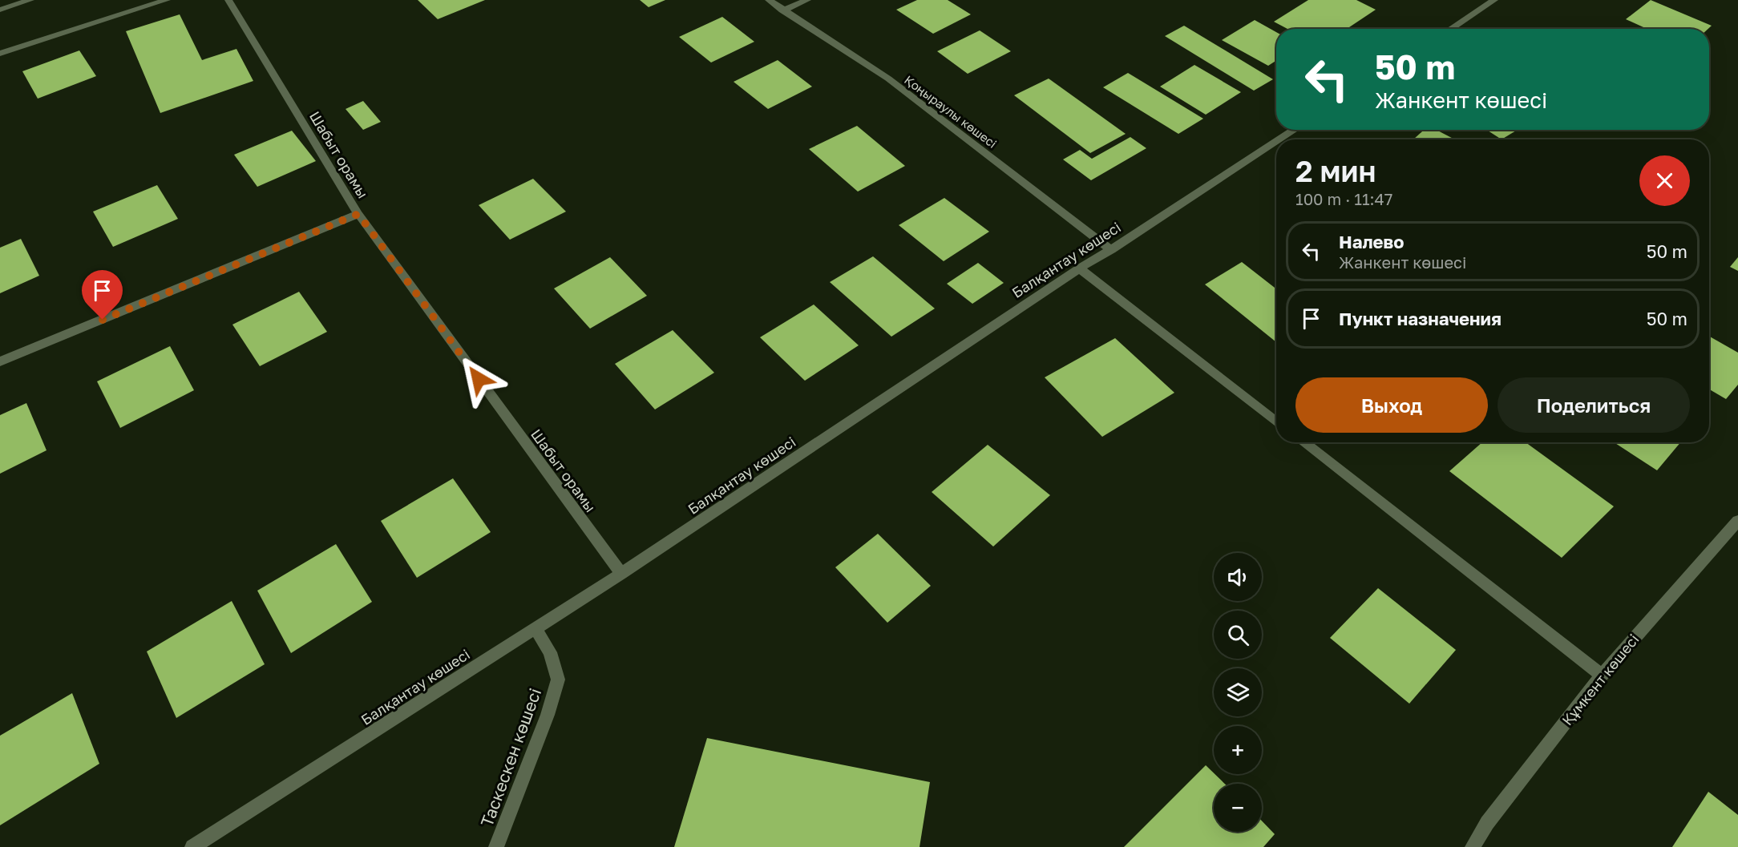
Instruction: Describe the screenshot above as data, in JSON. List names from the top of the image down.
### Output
{
  "streets": {
    "street": [
      "Қоңыраулы көшесі",
      "Шабыт орамы",
      "Балқантау көшесі",
      "Құмкент көшесі",
      "Таскескен көшесі"
    ]
  },
  "crossings": [
    ["Қоңыраулы көшесі", "Балқантау көшесі"],
    ["Шабыт орамы", "Балқантау көшесі"],
    ["Балқантау көшесі", "Таскескен көшесі"]
  ],
  "page": {
    "turn": ["50 m", "Жанкент көшесі"],
    "heading": ["2 мин", "100 m · 11:47"],
    "list": [
      {
        "name": "Налево",
        "note": "Жанкент көшесі",
        "value": "50 m"
      },
      {
        "name": "Пункт назначения",
        "value": "50 m"
      }
    ],
    "buttons": ["Выход", "Поделиться"],
    "map_buttons": ["+", "−"]
  }
}
